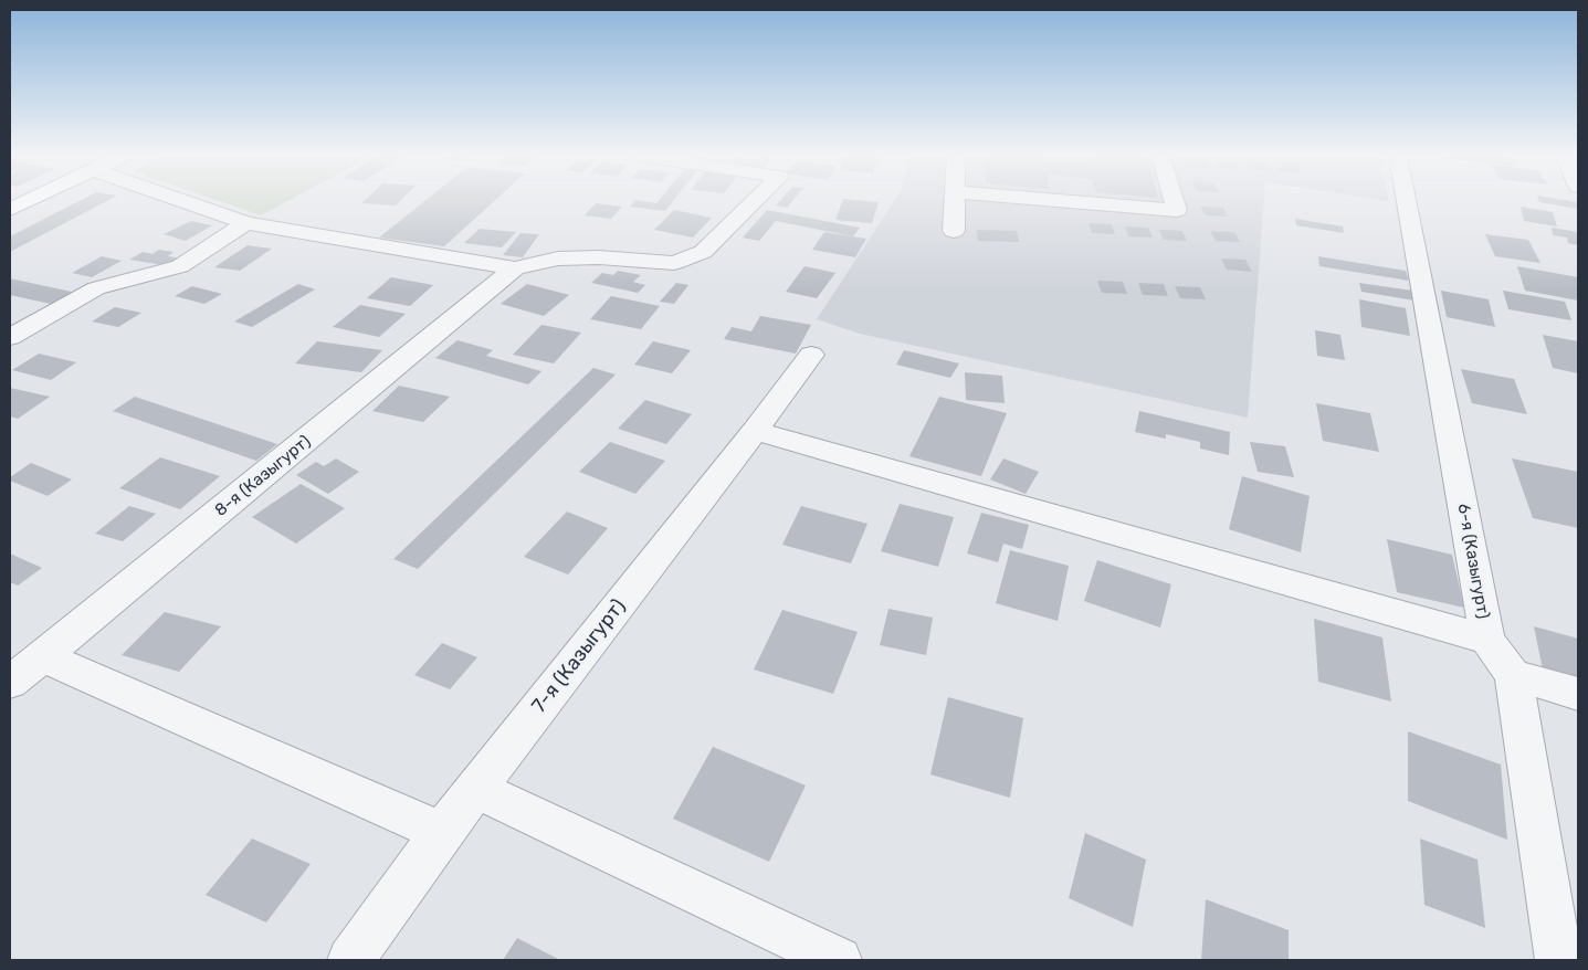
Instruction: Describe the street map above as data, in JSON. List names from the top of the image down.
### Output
{
  "streets": {
    "street": ["8-я (Казыгурт)", "6-я (Казыгурт)", "7-я (Казыгурт)"]
  }
}
